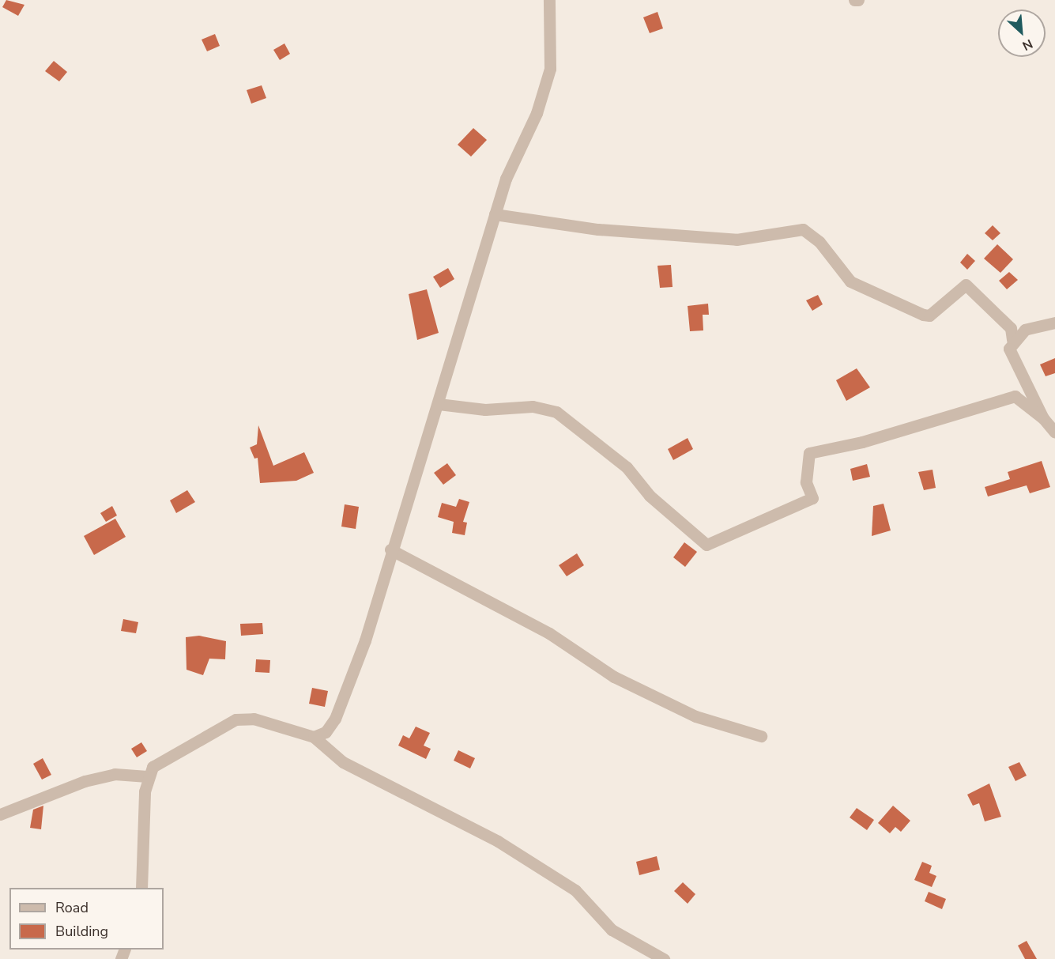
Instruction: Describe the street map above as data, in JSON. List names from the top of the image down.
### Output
{
  "legend": ["Road", "Building"],
  "north": "bottom right"
}
